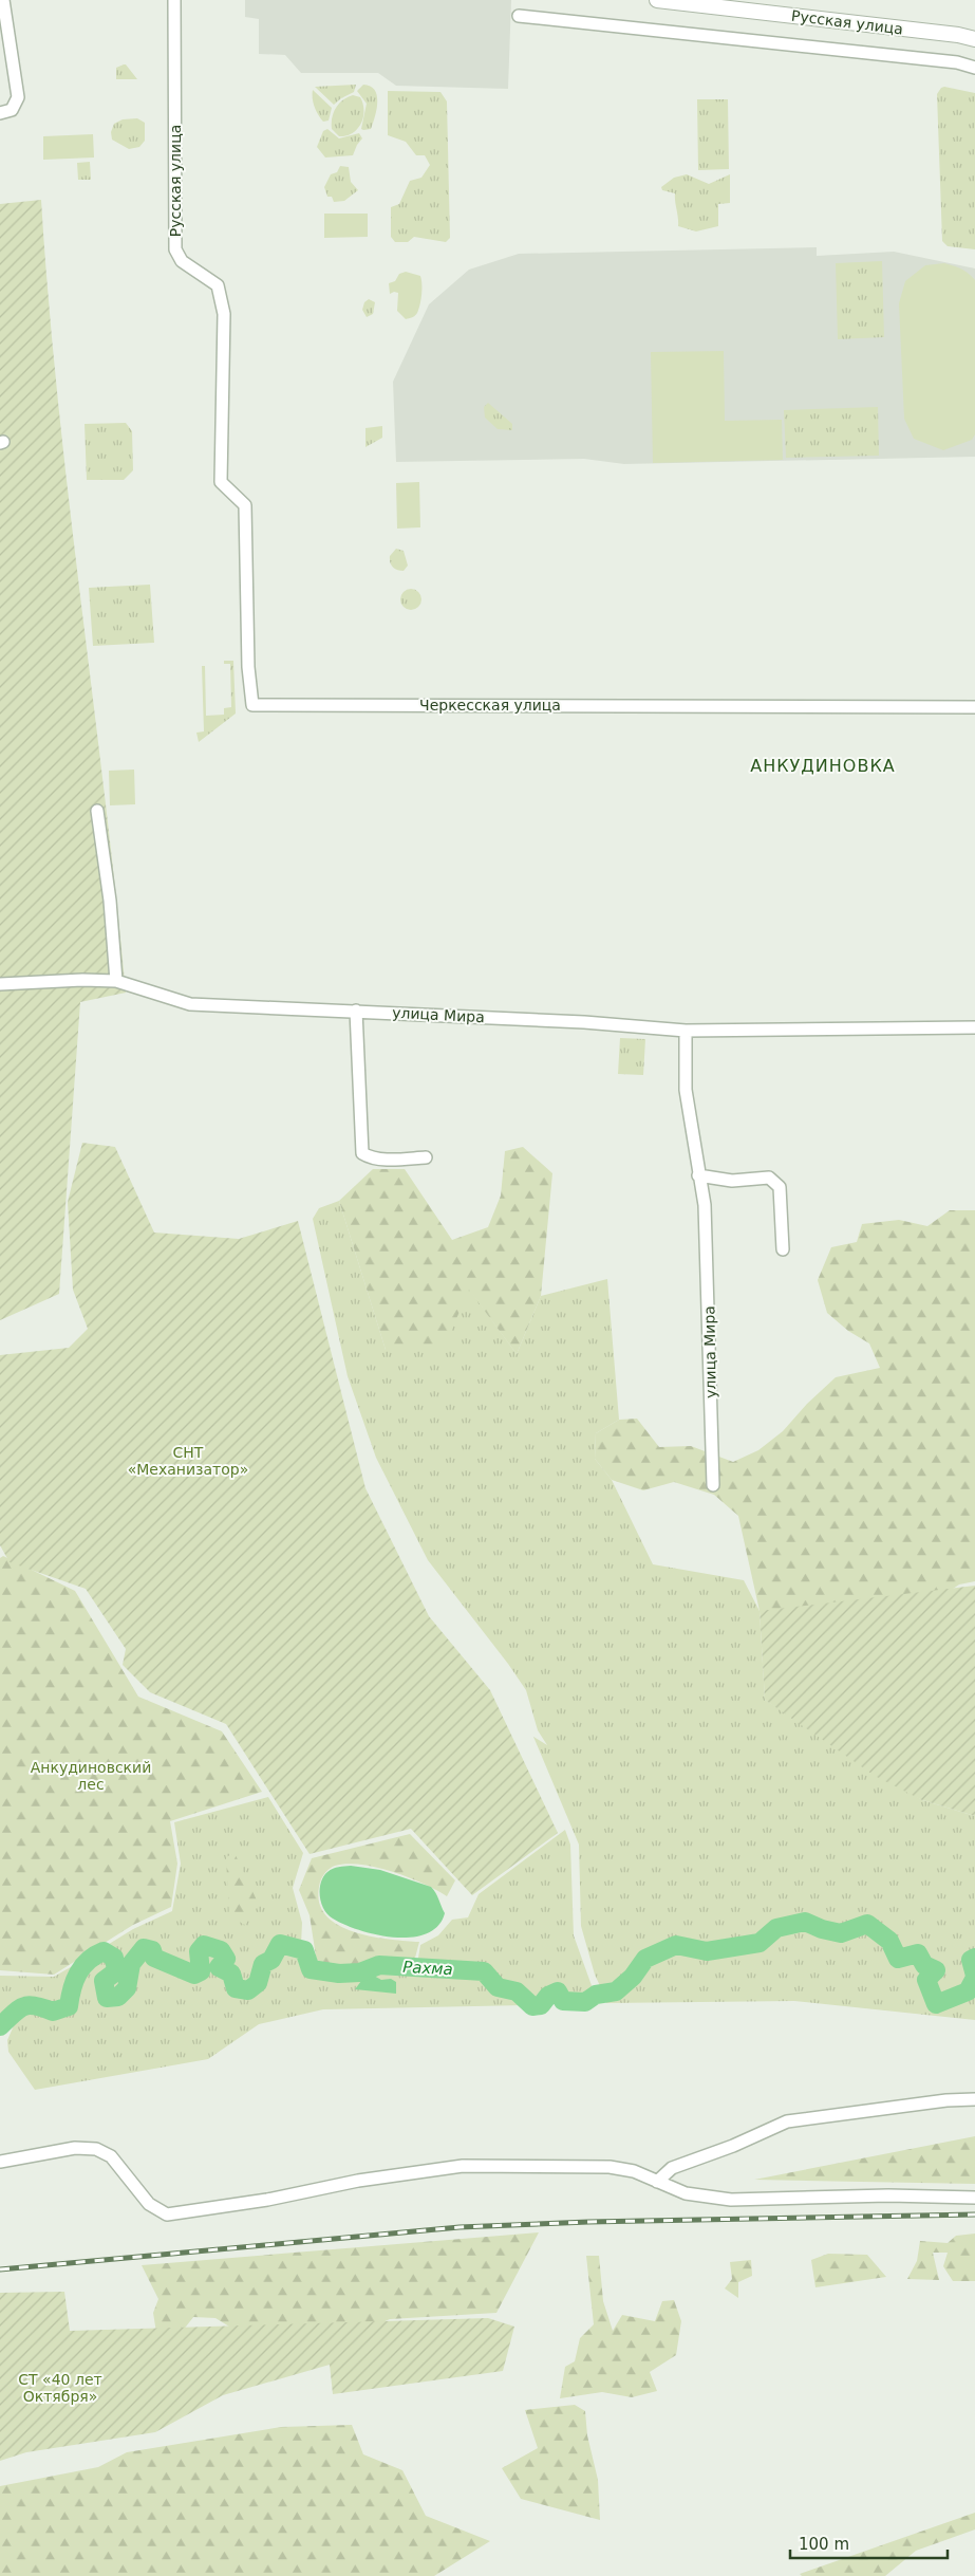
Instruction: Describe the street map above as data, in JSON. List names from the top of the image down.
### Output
{
  "streets": {
    "street": ["Русская улица", "Черкесская улица", "улица Мира"]
  },
  "crossings": [
    ["Русская улица", "Черкесская улица"]
  ],
  "districts": ["АНКУДИНОВКА"],
  "water": ["Рахма"],
  "parks": ["СНТ «Механизатор»", "Анкудиновский лес", "СТ «40 лет Октября»"],
  "scale_bar": "100 m"
}
